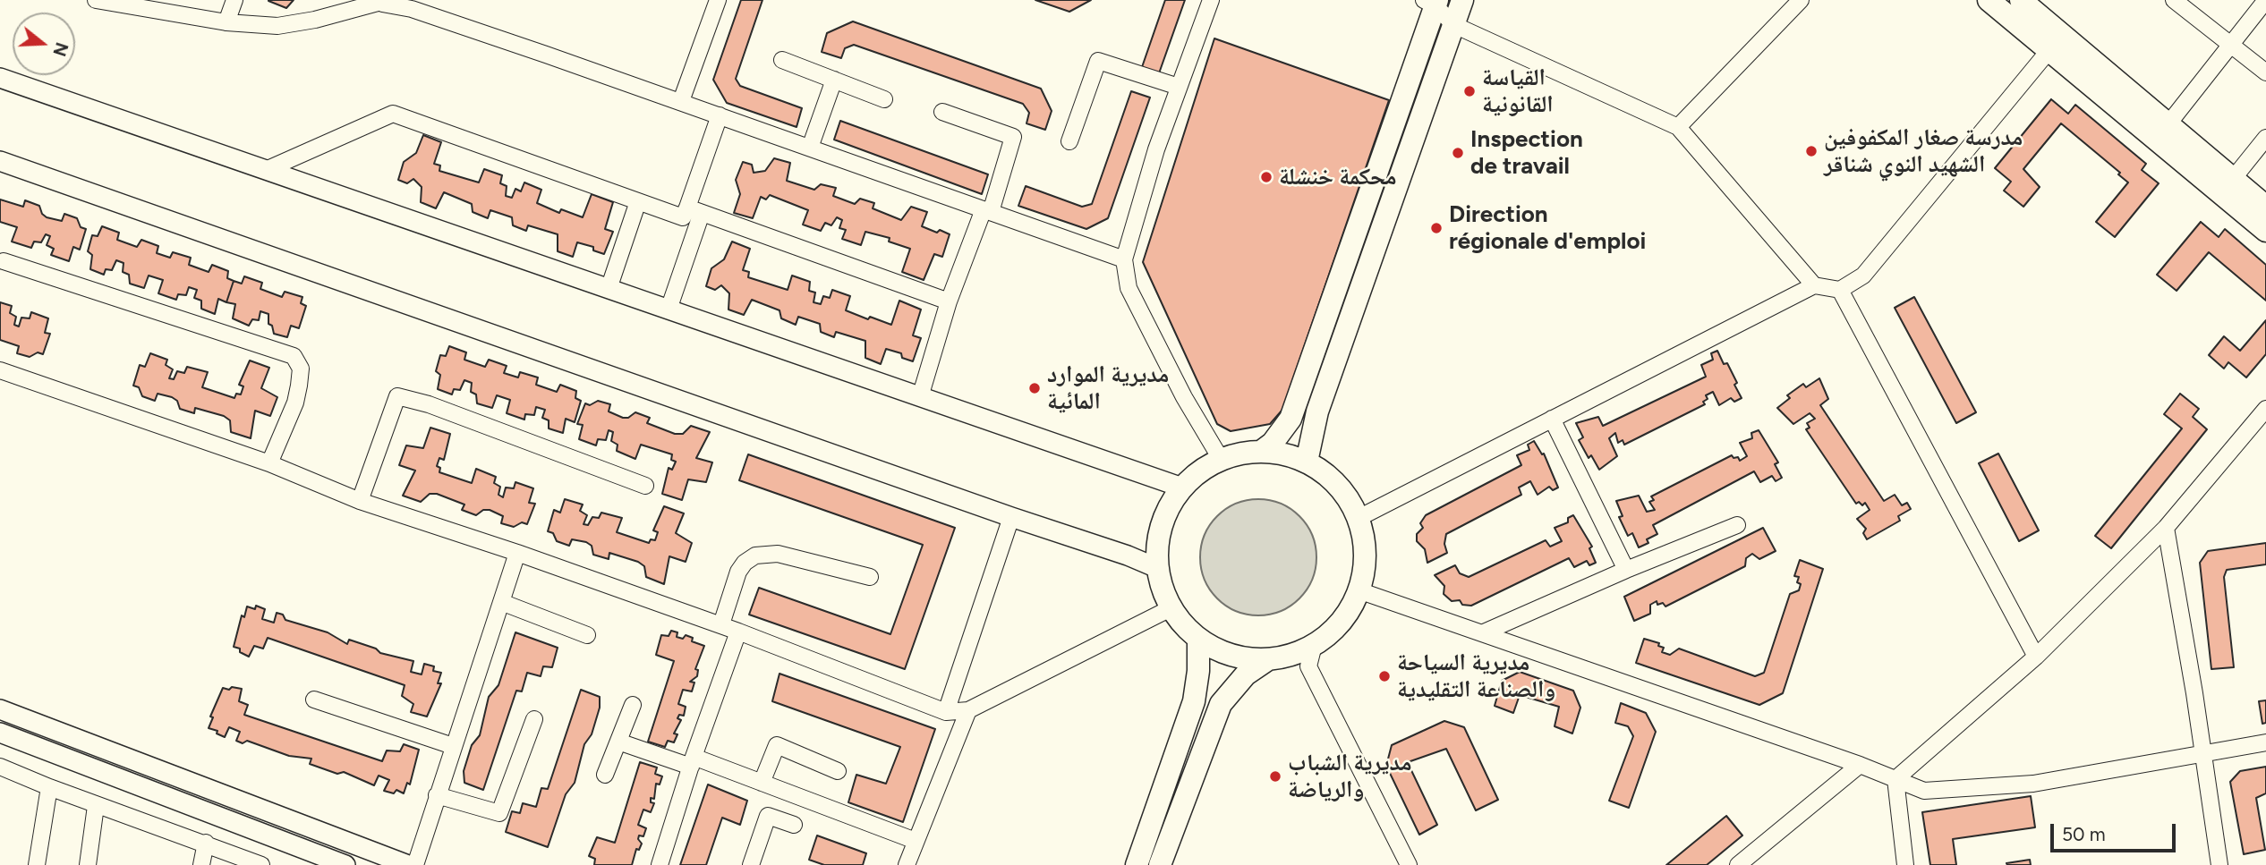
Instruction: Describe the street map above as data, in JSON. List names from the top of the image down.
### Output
{
  "places": [
    "القياسة القانونية",
    "مدرسة صغار المكفوفين الشهيد النوي شناقر",
    "Inspection de travail",
    "محكمة خنشلة",
    "Direction régionale d'emploi",
    "مديرية الموارد المائية",
    "مديرية السياحة والصناعة التقليدية",
    "مديرية الشباب والرياضة"
  ],
  "scale_bar": "50 m",
  "north": "right"
}
